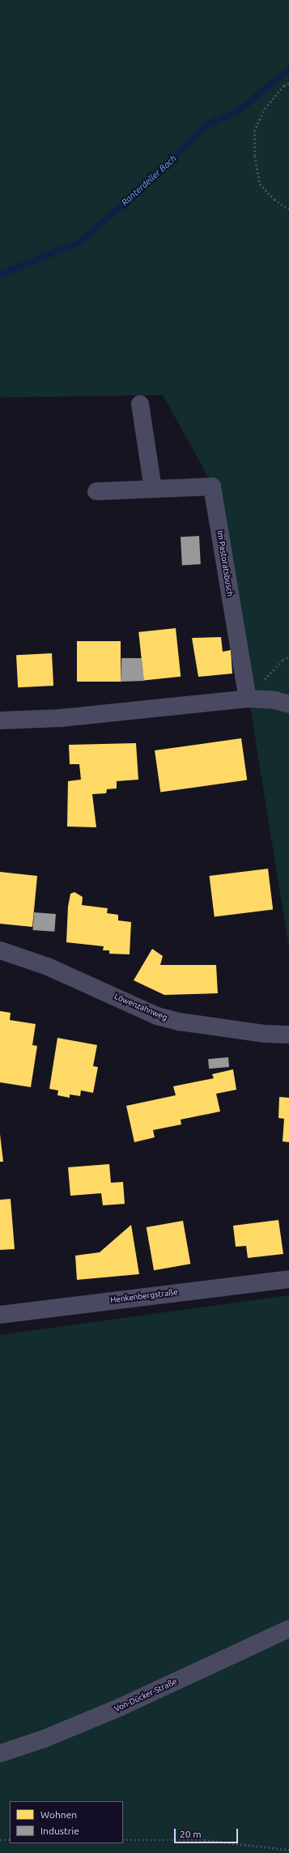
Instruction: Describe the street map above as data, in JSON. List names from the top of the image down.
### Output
{
  "streets": {
    "street": [
      "Im Pastoratsbusch",
      "Löwenzahnweg",
      "Henkenbergstraße",
      "Von-Dücker-Straße"
    ]
  },
  "water": ["Ranterdeller Bach"],
  "legend": ["Wohnen", "Industrie"],
  "scale_bar": "20 m"
}
